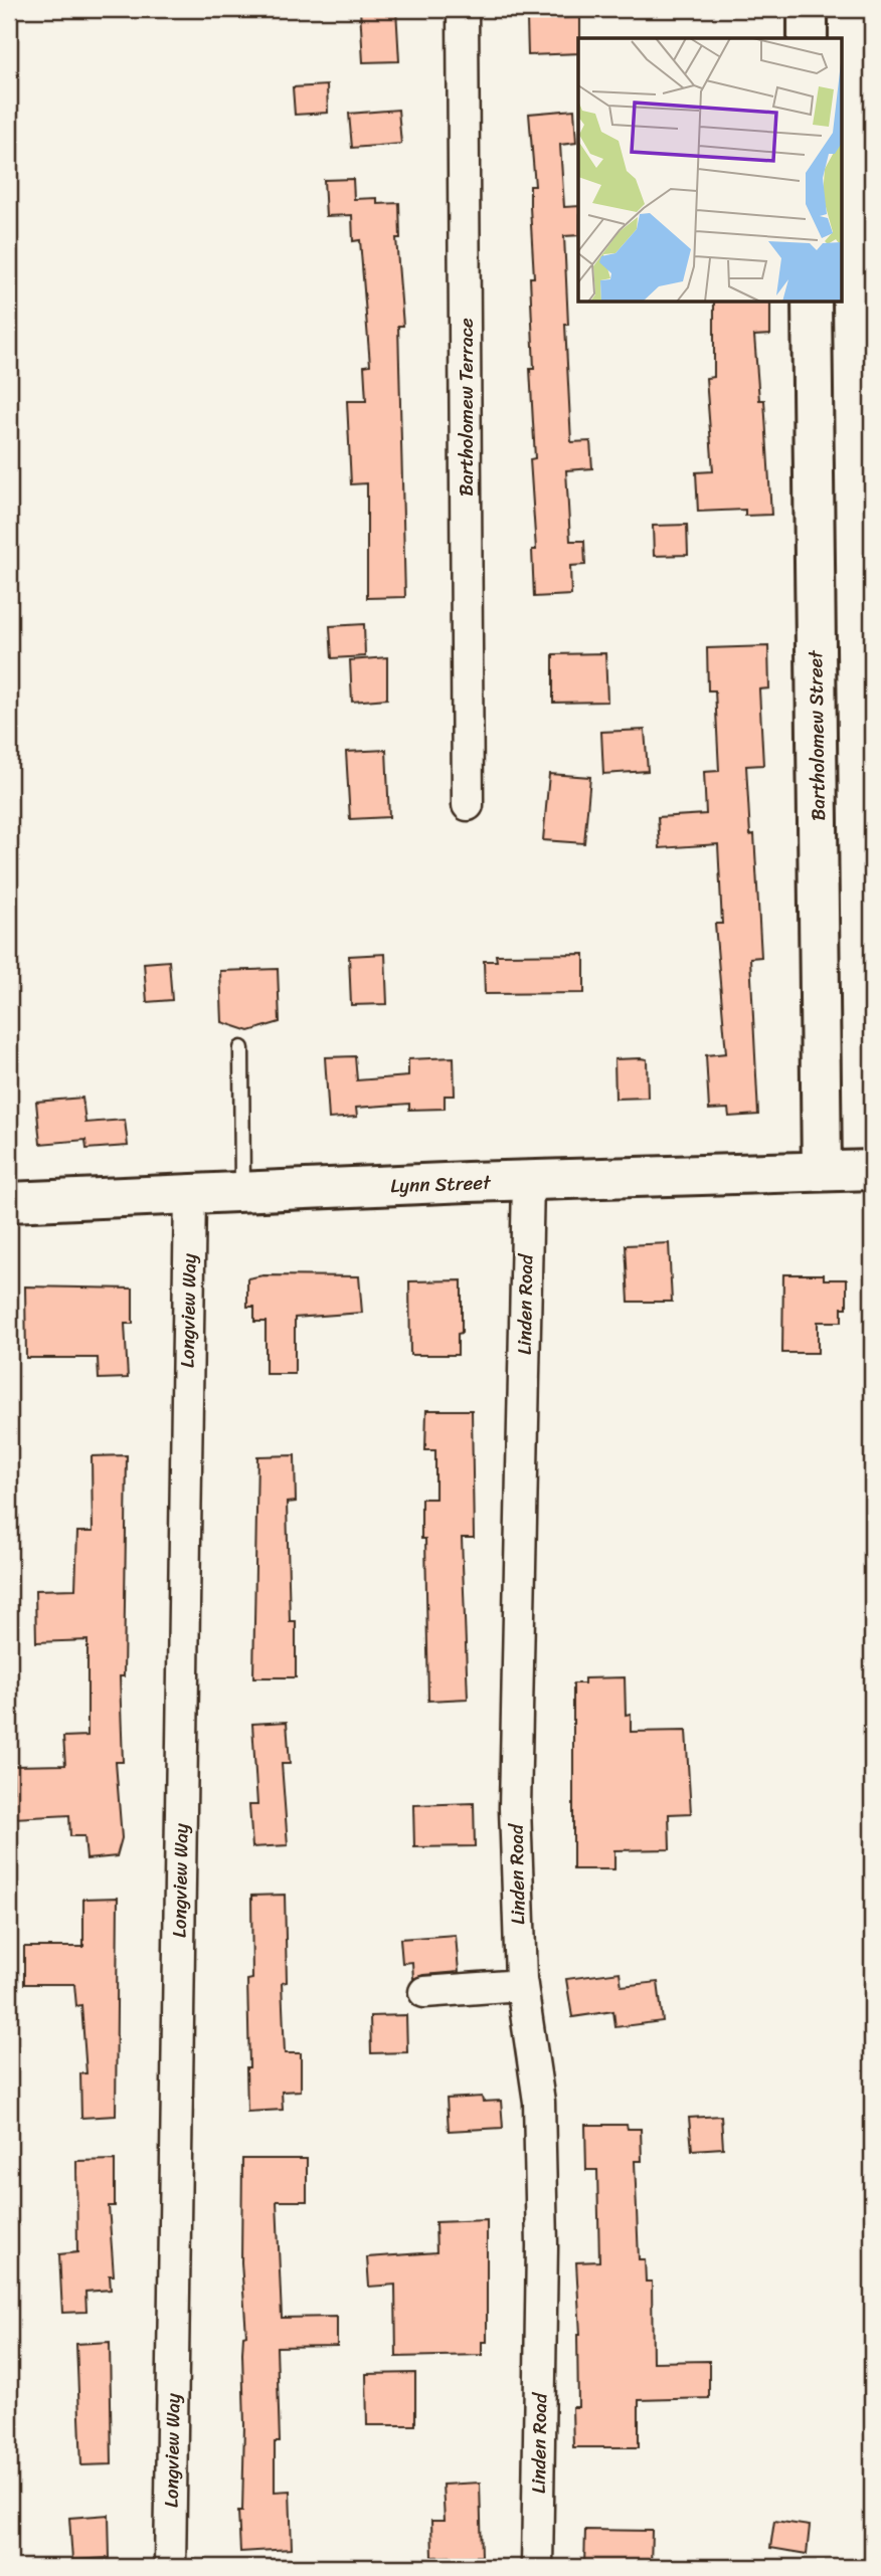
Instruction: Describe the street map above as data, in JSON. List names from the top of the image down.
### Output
{
  "streets": {
    "main road": ["Bartholomew Street", "Lynn Street"],
    "street": ["Bartholomew Terrace", "Linden Road", "Longview Way"]
  },
  "crossings": [
    ["Bartholomew Street", "Lynn Street"],
    ["Lynn Street", "Linden Road"],
    ["Lynn Street", "Longview Way"]
  ]
}
